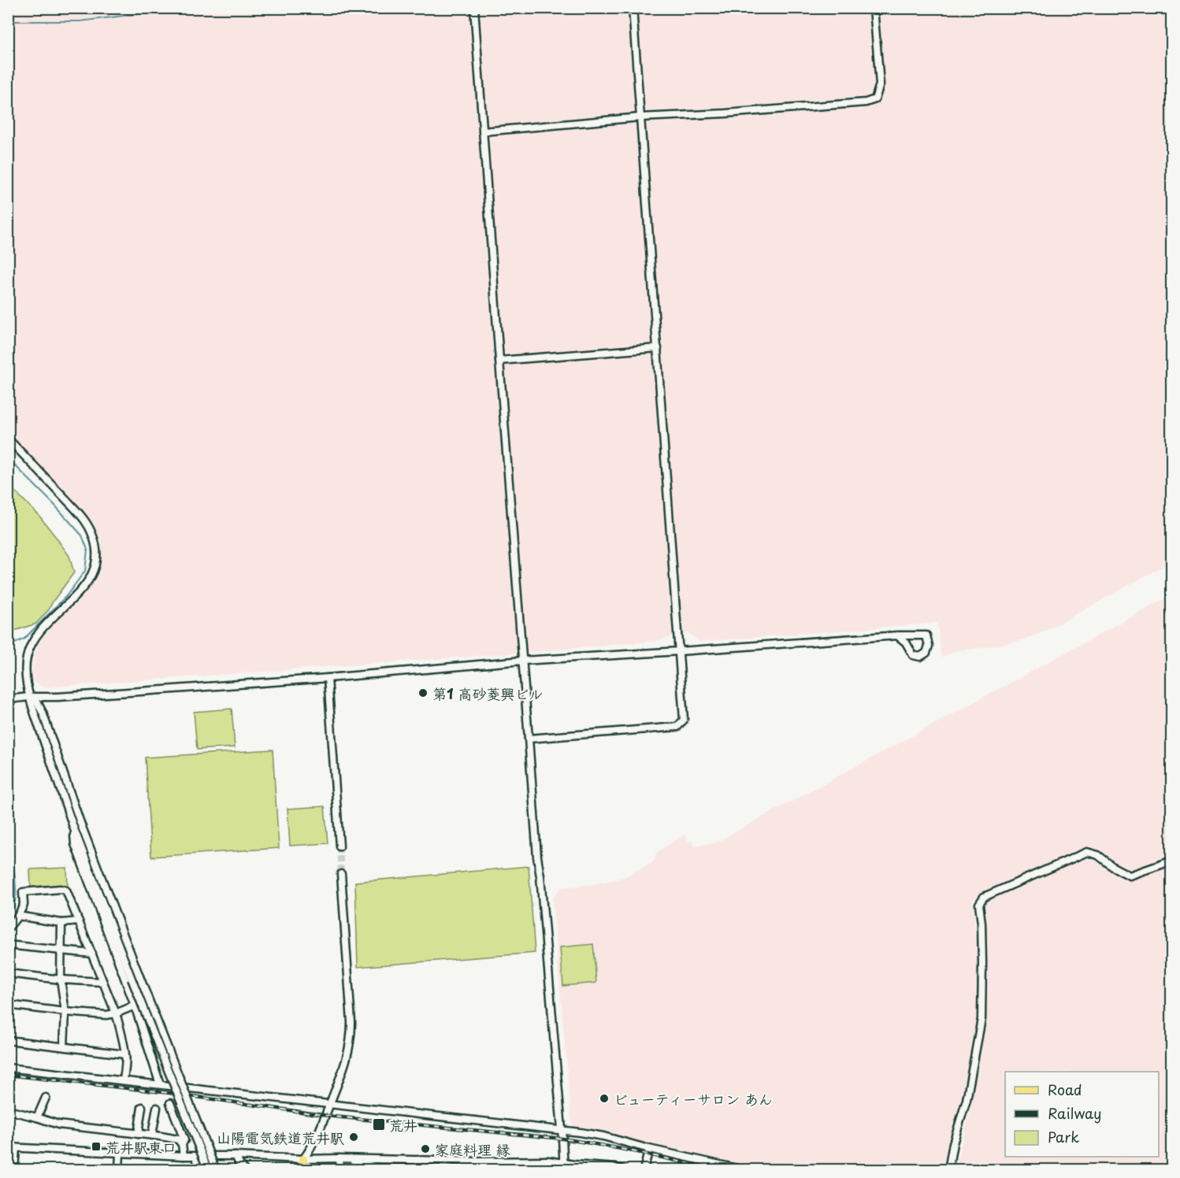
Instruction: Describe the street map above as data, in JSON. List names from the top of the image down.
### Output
{
  "places": {
    "other": [
      "第1 高砂菱興ビル",
      "ビューティーサロン あん",
      "山陽電気鉄道荒井駅",
      "家庭料理 縁"
    ],
    "transit": ["荒井", "荒井駅東口"]
  },
  "legend": ["Road", "Railway", "Park"]
}
